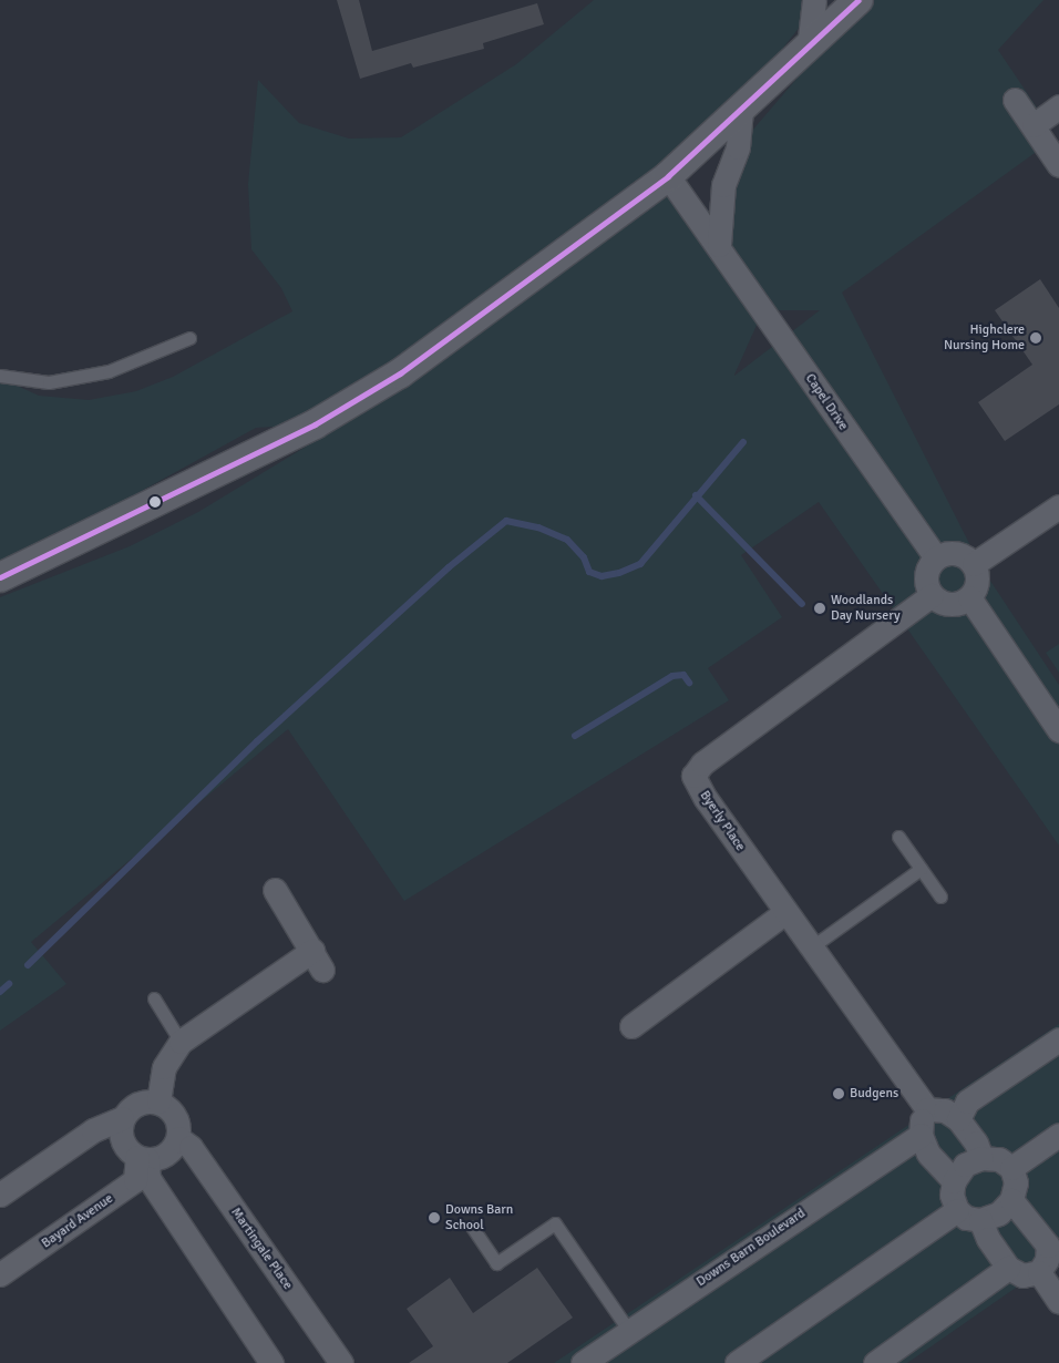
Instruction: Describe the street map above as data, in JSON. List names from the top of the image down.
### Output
{
  "streets": {
    "street": [
      "Capel Drive",
      "Byerly Place",
      "Bayard Avenue",
      "Downs Barn Boulevard",
      "Martingale Place"
    ]
  },
  "crossings": [
    ["Capel Drive", "Byerly Place"],
    ["Bayard Avenue", "Martingale Place"]
  ],
  "places": [
    "Highclere Nursing Home",
    "Woodlands Day Nursery",
    "Budgens",
    "Downs Barn School"
  ]
}
